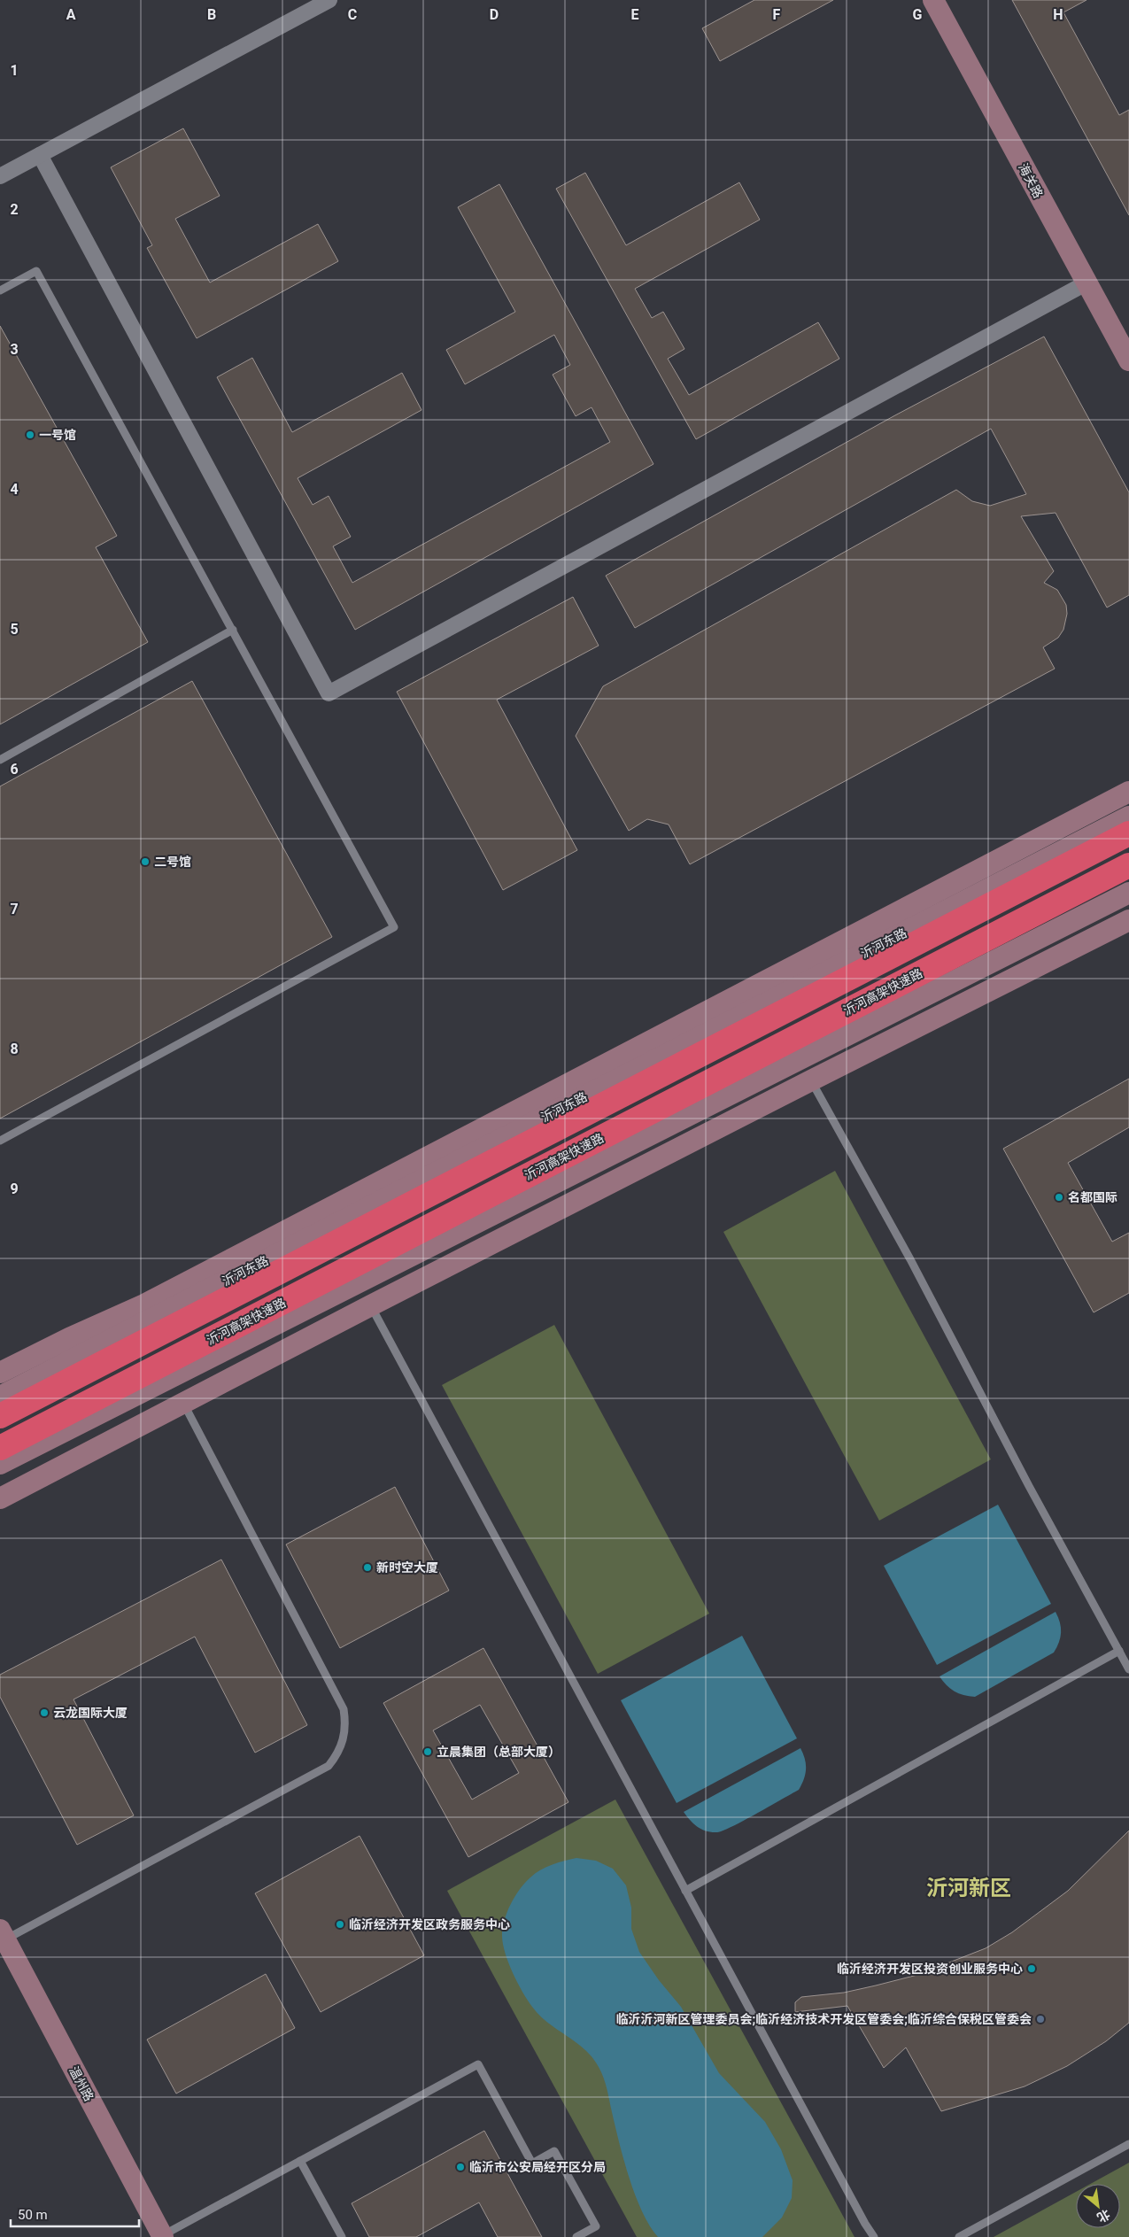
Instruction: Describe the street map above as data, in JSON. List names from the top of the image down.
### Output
{
  "streets": {
    "highway": ["沂河高架快速路"],
    "street": ["海关路", "沂河东路", "温州路"]
  },
  "districts": ["沂河新区"],
  "places": [
    "一号馆",
    "二号馆",
    "名都国际",
    "新时空大厦",
    "云龙国际大厦",
    "立晨集团（总部大厦）",
    "临沂经济开发区政务服务中心",
    "临沂经济开发区投资创业服务中心",
    "临沂沂河新区管理委员会;临沂经济技术开发区管委会;临沂综合保税区管委会",
    "临沂市公安局经开区分局"
  ],
  "scale_bar": "50 m",
  "north": "bottom right",
  "grid": {
    "columns": [
      "A",
      "B",
      "C",
      "D",
      "E",
      "F",
      "G",
      "H"
    ],
    "rows": [
      "1",
      "2",
      "3",
      "4",
      "5",
      "6",
      "7",
      "8",
      "9"
    ]
  }
}
